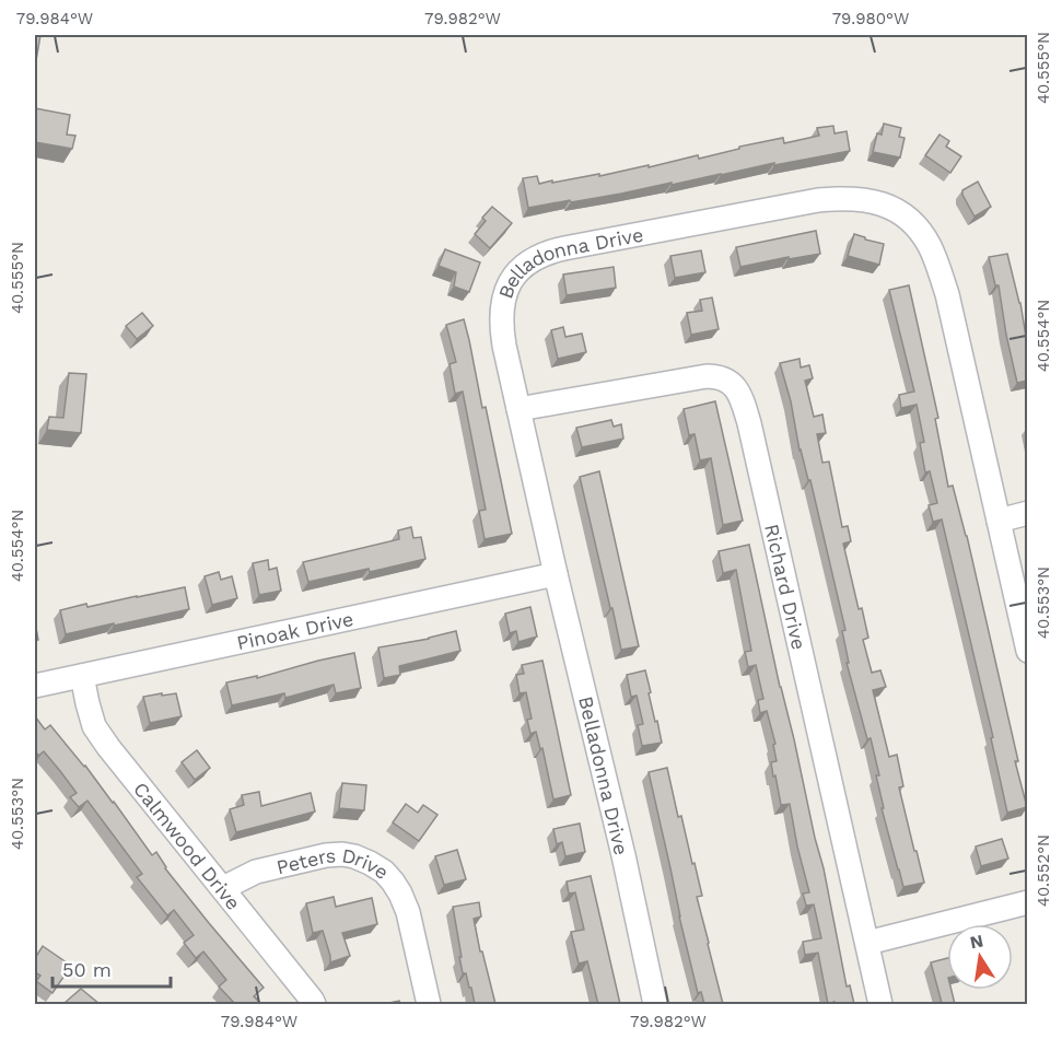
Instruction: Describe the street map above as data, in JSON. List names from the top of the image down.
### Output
{
  "streets": {
    "street": [
      "Belladonna Drive",
      "Richard Drive",
      "Pinoak Drive",
      "Calmwood Drive",
      "Peters Drive"
    ]
  },
  "crossings": [
    ["Belladonna Drive", "Richard Drive"],
    ["Belladonna Drive", "Pinoak Drive"],
    ["Pinoak Drive", "Calmwood Drive"],
    ["Calmwood Drive", "Peters Drive"]
  ],
  "scale_bar": "50 m",
  "north": "top",
  "coordinates": [
    "79.984°W",
    "79.982°W",
    "79.980°W",
    "40.555°N",
    "40.554°N",
    "40.553°N",
    "40.552°N"
  ]
}
